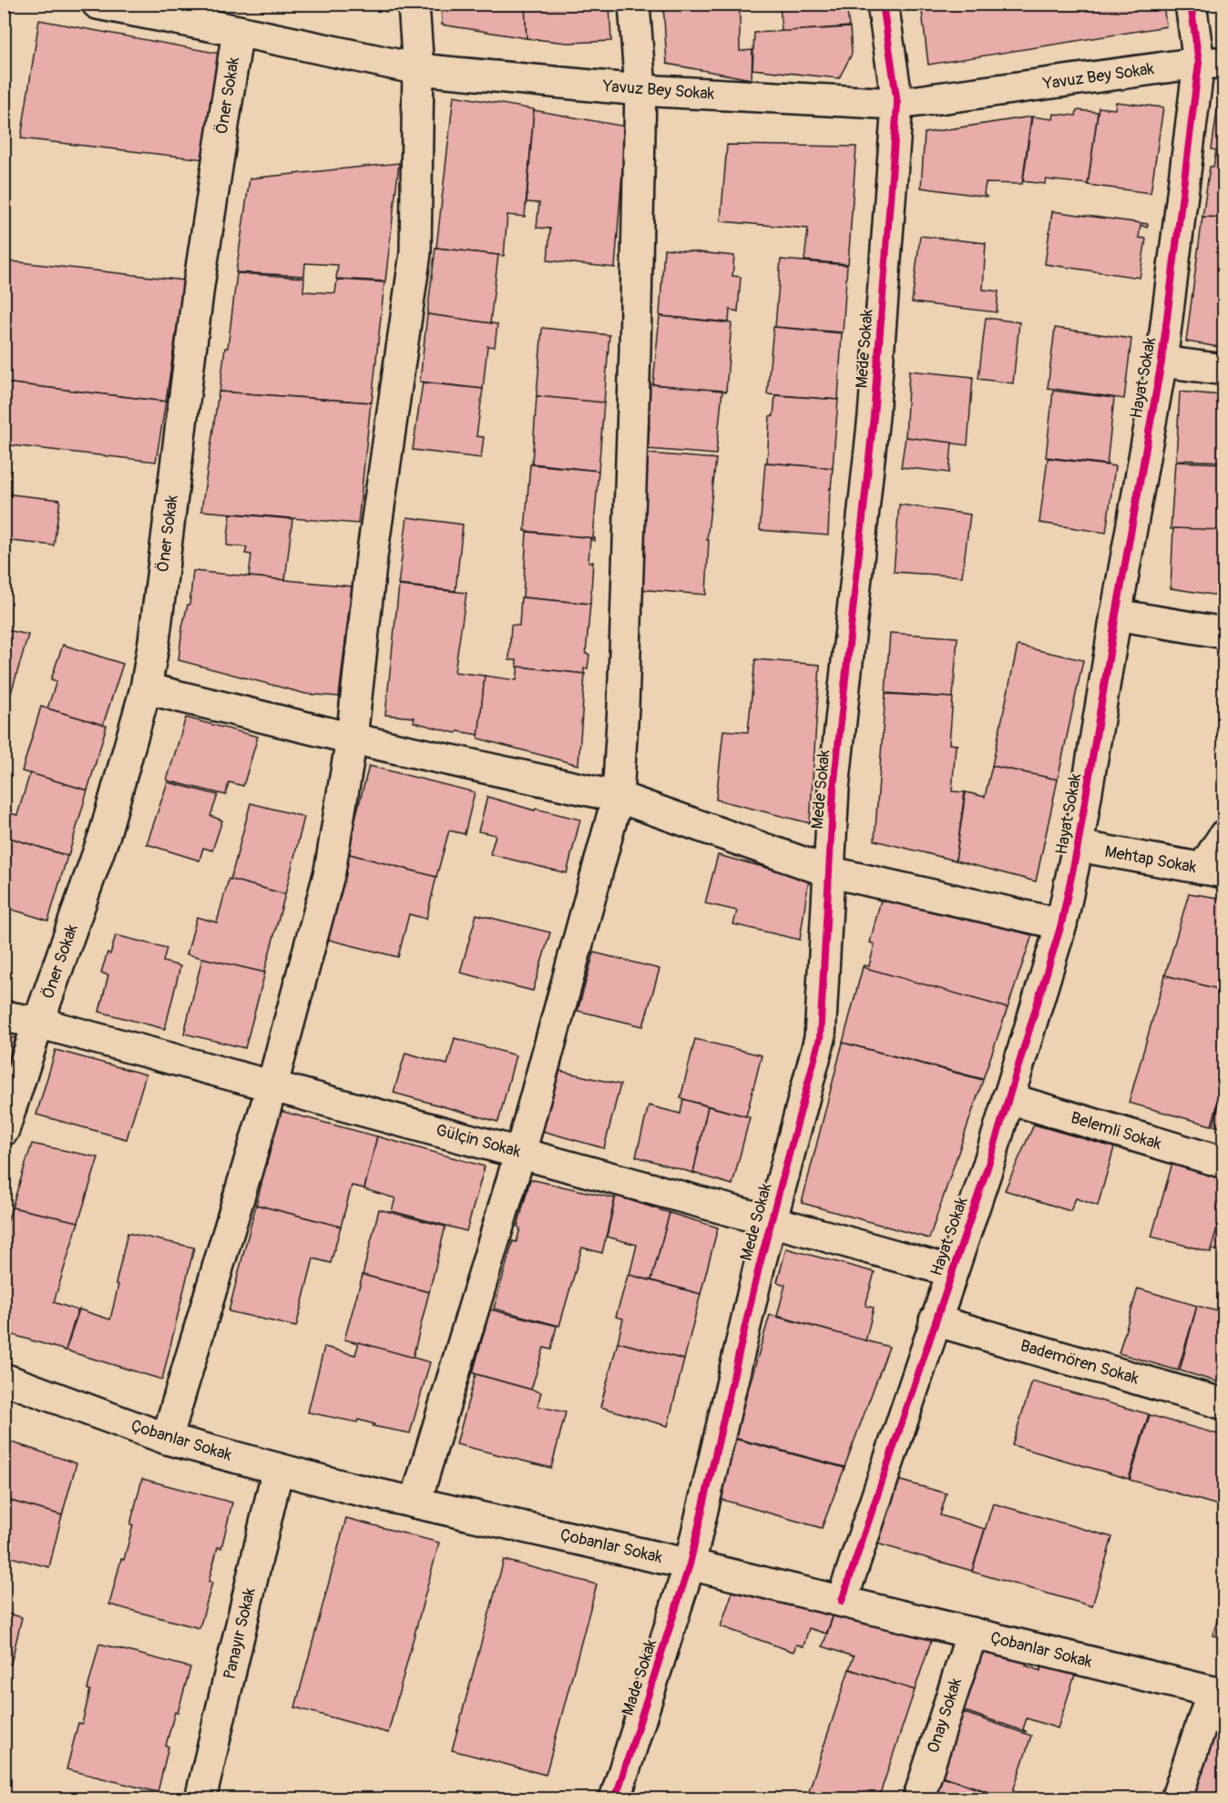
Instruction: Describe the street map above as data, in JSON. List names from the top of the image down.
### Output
{
  "streets": {
    "street": [
      "Yavuz Bey Sokak",
      "Öner Sokak",
      "Mede Sokak",
      "Hayat Sokak",
      "Mehtap Sokak",
      "Belemli Sokak",
      "Gülçin Sokak",
      "Bademören Sokak",
      "Çobanlar Sokak",
      "Panayır Sokak",
      "Made Sokak",
      "Onay Sokak"
    ]
  },
  "crossings": [
    ["Yavuz Bey Sokak", "Öner Sokak"],
    ["Yavuz Bey Sokak", "Mede Sokak"],
    ["Yavuz Bey Sokak", "Hayat Sokak"],
    ["Öner Sokak", "Gülçin Sokak"],
    ["Mede Sokak", "Gülçin Sokak"],
    ["Mede Sokak", "Çobanlar Sokak"],
    ["Mede Sokak", "Made Sokak"],
    ["Hayat Sokak", "Mehtap Sokak"],
    ["Hayat Sokak", "Belemli Sokak"],
    ["Hayat Sokak", "Gülçin Sokak"],
    ["Hayat Sokak", "Bademören Sokak"],
    ["Hayat Sokak", "Çobanlar Sokak"],
    ["Çobanlar Sokak", "Panayır Sokak"],
    ["Çobanlar Sokak", "Made Sokak"],
    ["Çobanlar Sokak", "Onay Sokak"]
  ]
}
